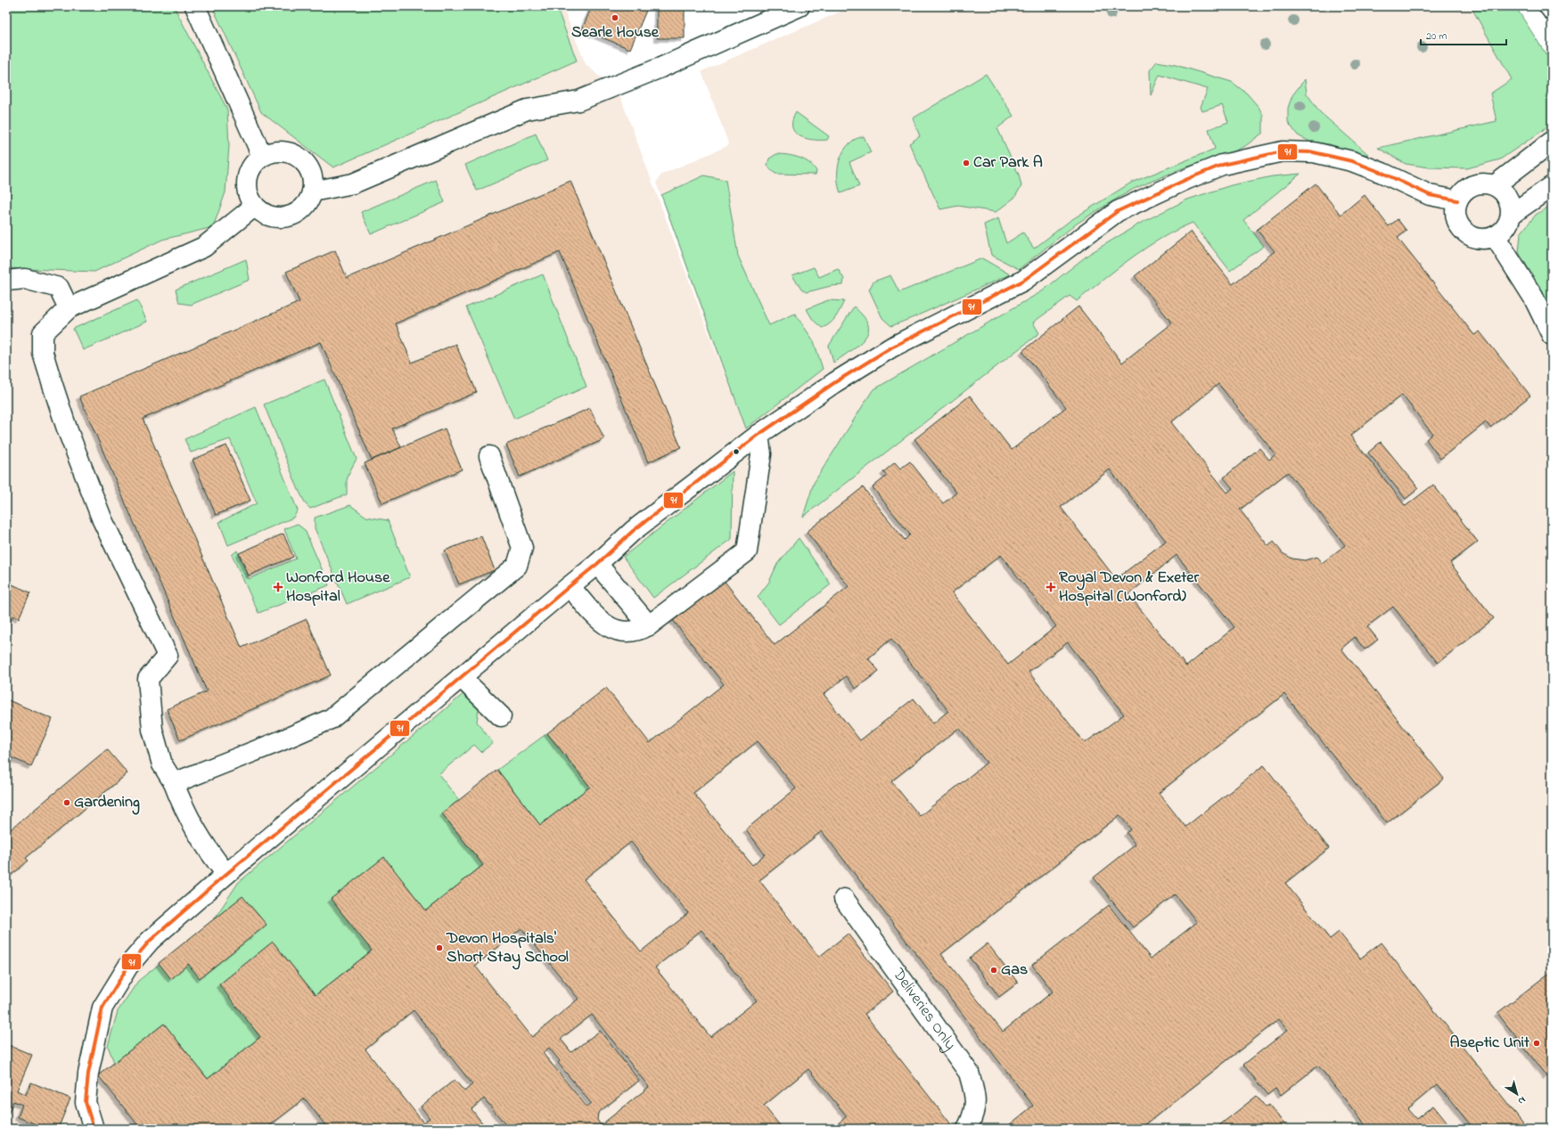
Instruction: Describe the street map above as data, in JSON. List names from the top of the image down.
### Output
{
  "streets": {
    "street": ["Deliveries Only"]
  },
  "places": {
    "other": [
      "Searle House",
      "Car Park A",
      "Gardening",
      "Devon Hospitals' Short Stay School",
      "Gas",
      "Aseptic Unit"
    ],
    "health": ["Wonford House Hospital", "Royal Devon & Exeter Hospital (Wonford)"]
  },
  "lines": ["transit line 91"],
  "scale_bar": "20 m",
  "north": "bottom right"
}
